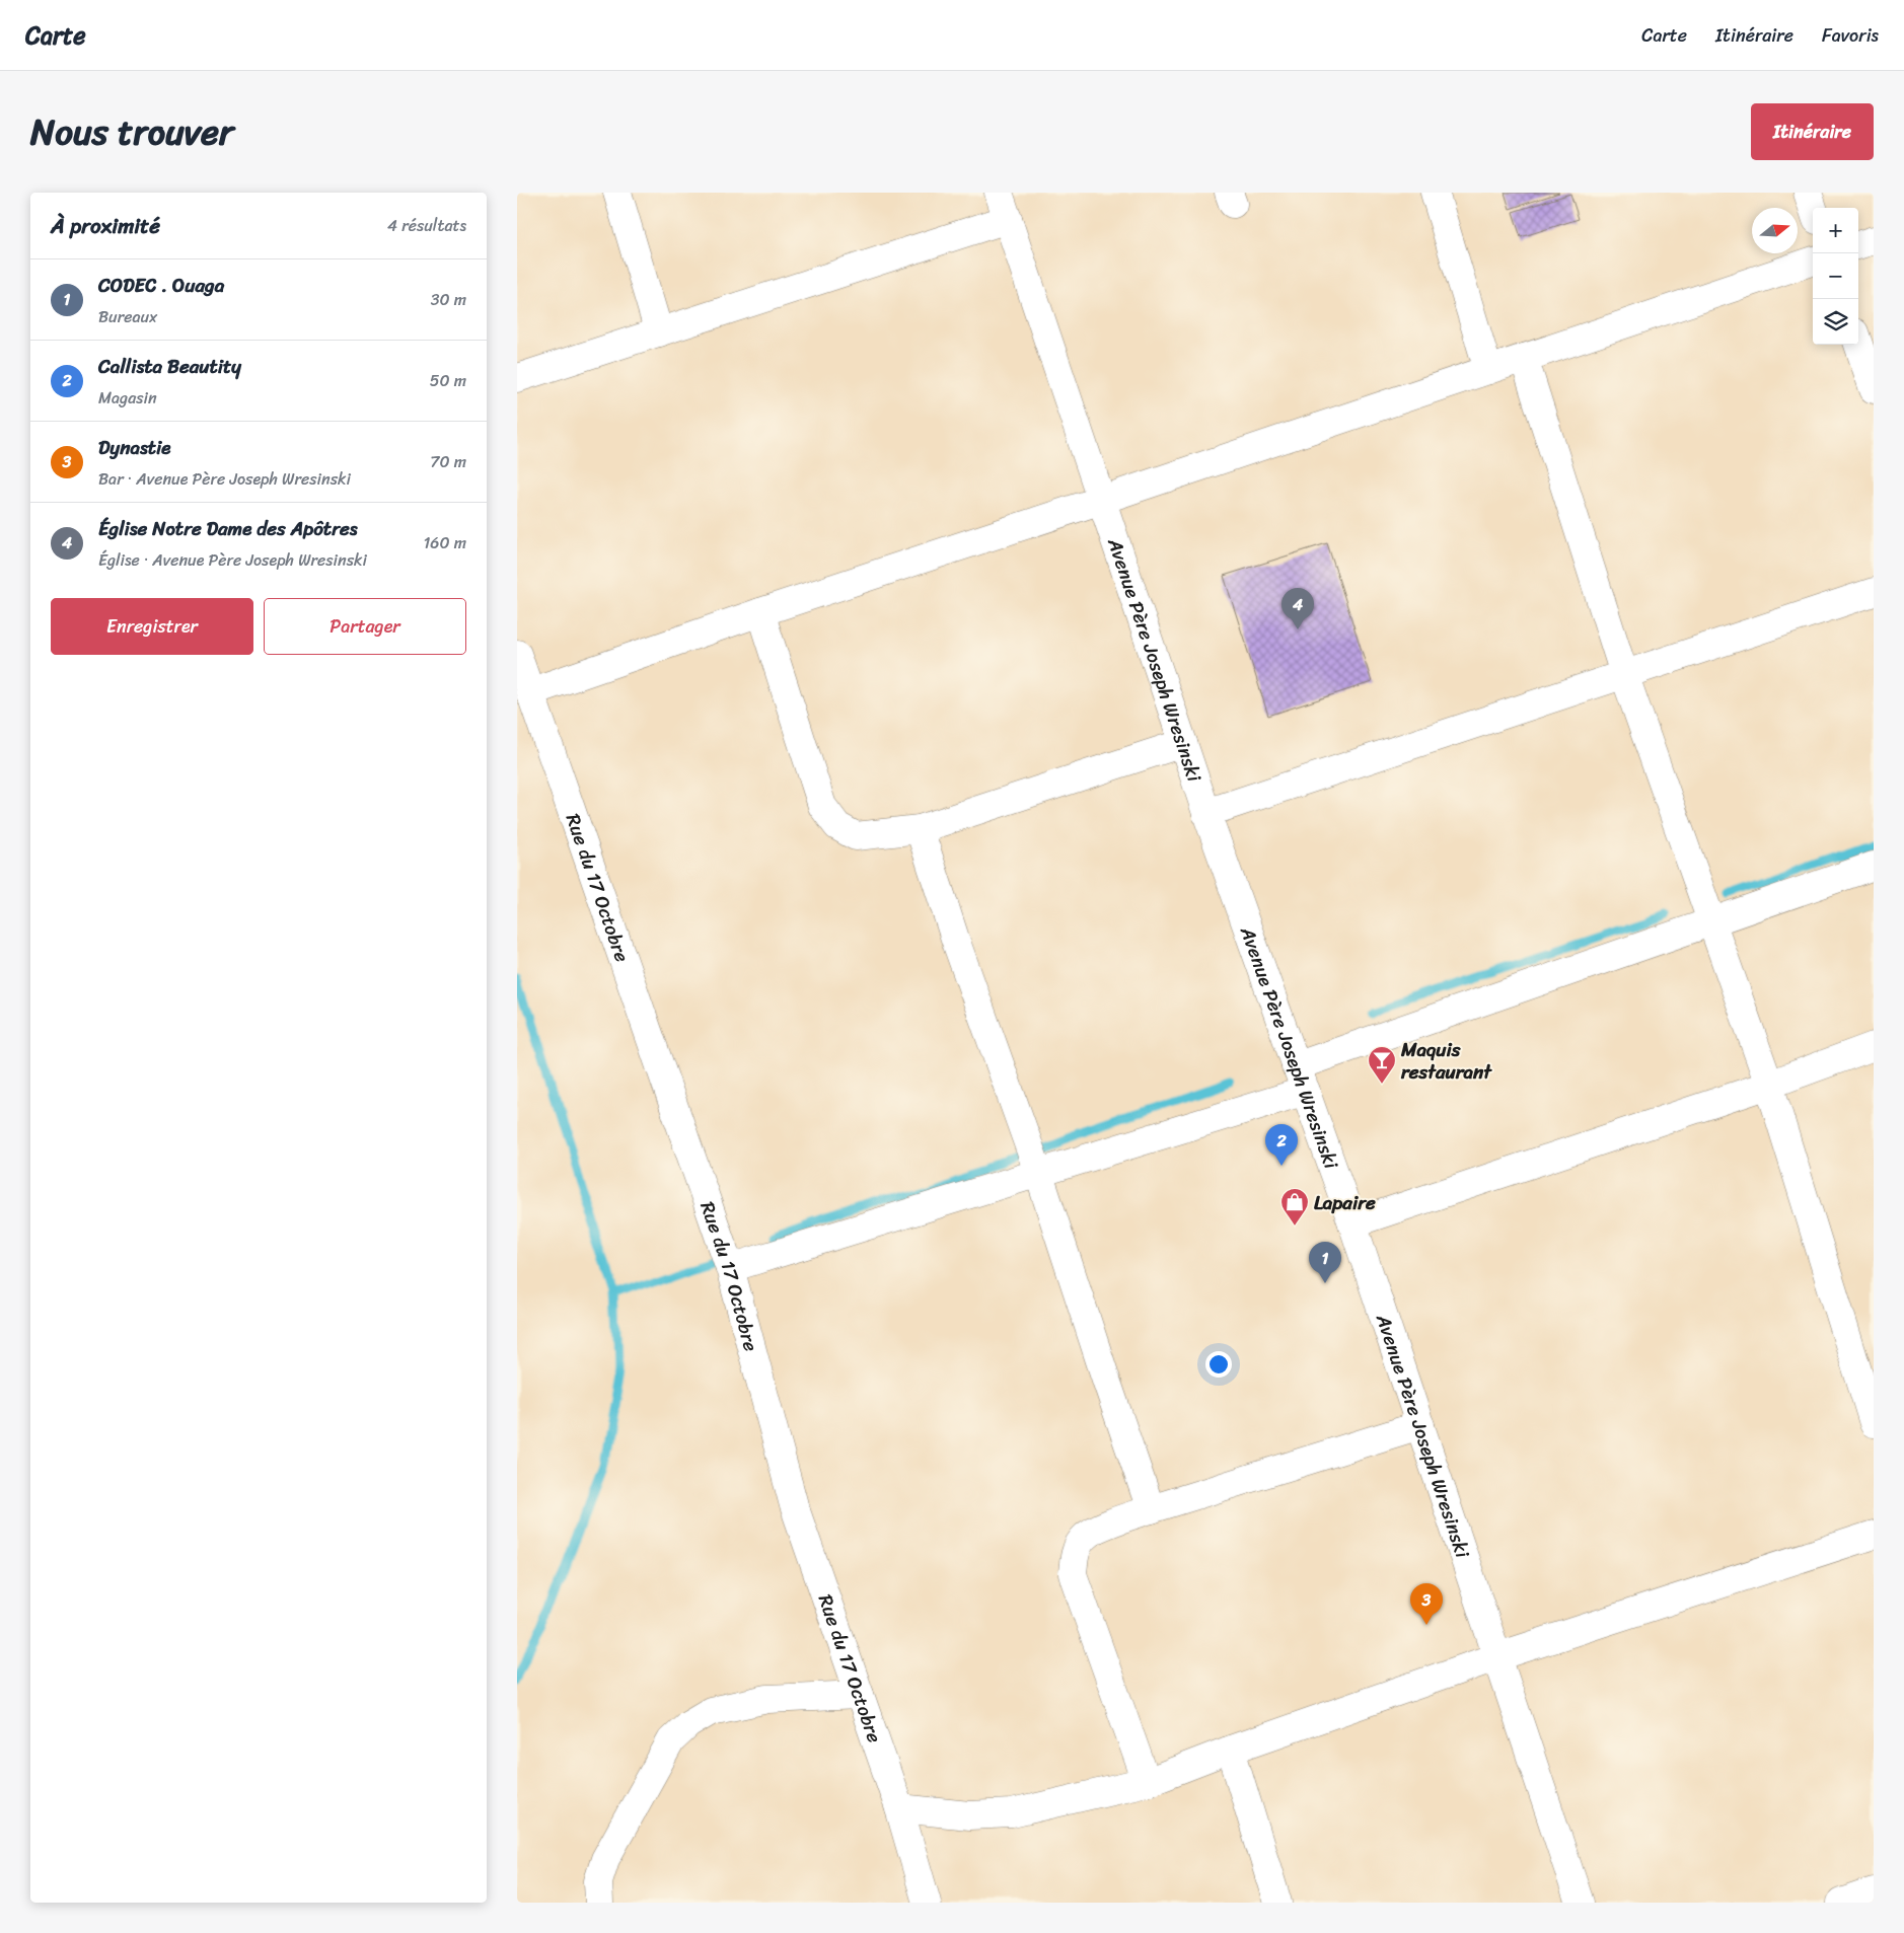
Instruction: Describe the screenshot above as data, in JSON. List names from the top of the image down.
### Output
{
  "streets": {
    "street": ["Avenue Père Joseph Wresinski", "Rue du 17 Octobre"]
  },
  "places": {
    "bar": ["Maquis restaurant"],
    "shop": ["Lapaire"]
  },
  "north": "right",
  "page": {
    "header": "Carte",
    "nav": ["Carte", "Itinéraire", "Favoris"],
    "title": "Nous trouver",
    "buttons": [
      "Itinéraire",
      ["Enregistrer", "Partager"]
    ],
    "heading": ["À proximité", "4 résultats"],
    "map_buttons": ["+", "−"],
    "list": [
      {
        "mark": "1",
        "name": "CODEC . Ouaga",
        "note": "Bureaux",
        "value": "30 m"
      },
      {
        "mark": "2",
        "name": "Callista Beautity",
        "note": "Magasin",
        "value": "50 m"
      },
      {
        "mark": "3",
        "name": "Dynastie",
        "note": "Bar · Avenue Père Joseph Wresinski",
        "value": "70 m"
      },
      {
        "mark": "4",
        "name": "Église Notre Dame des Apôtres",
        "note": "Église · Avenue Père Joseph Wresinski",
        "value": "160 m"
      }
    ],
    "pins": [
      "4",
      "2",
      "1",
      "3"
    ]
  }
}
